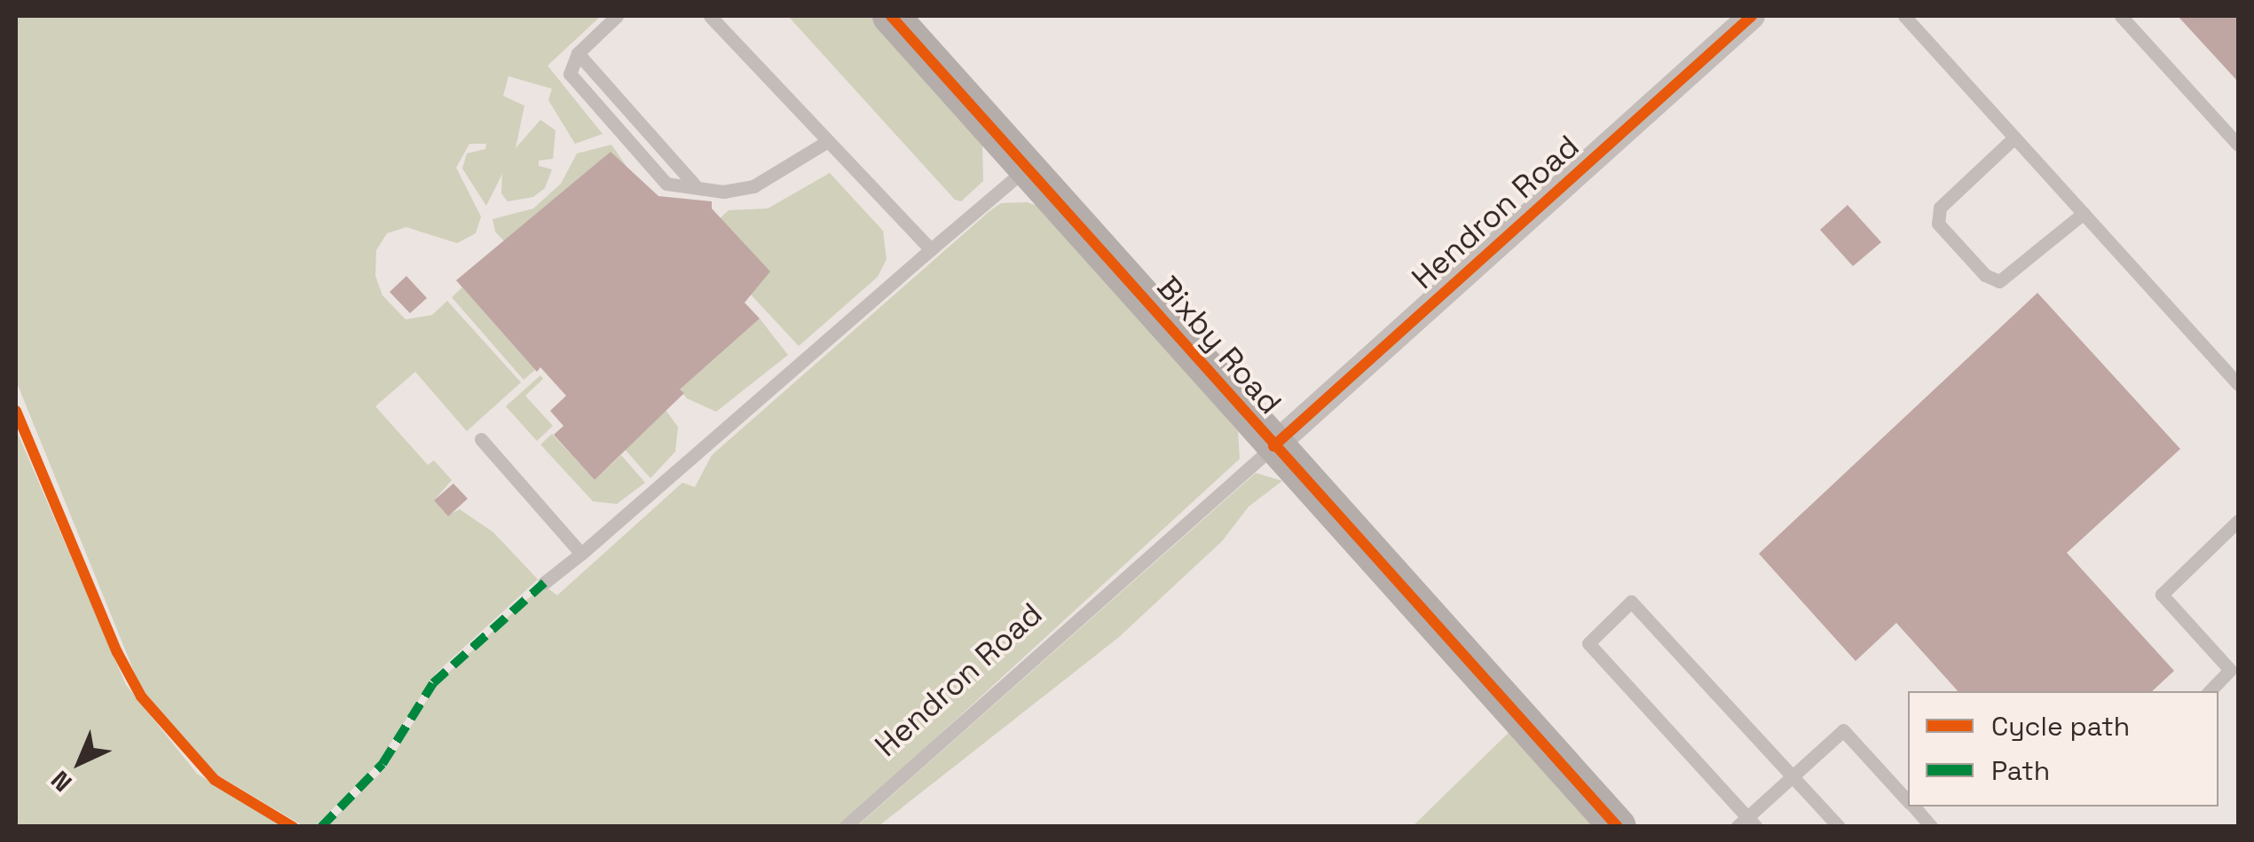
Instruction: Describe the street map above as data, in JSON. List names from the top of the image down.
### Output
{
  "streets": {
    "street": ["Hendron Road", "Bixby Road"]
  },
  "crossings": [
    ["Hendron Road", "Bixby Road"]
  ],
  "legend": ["Cycle path", "Path"],
  "north": "bottom left"
}
